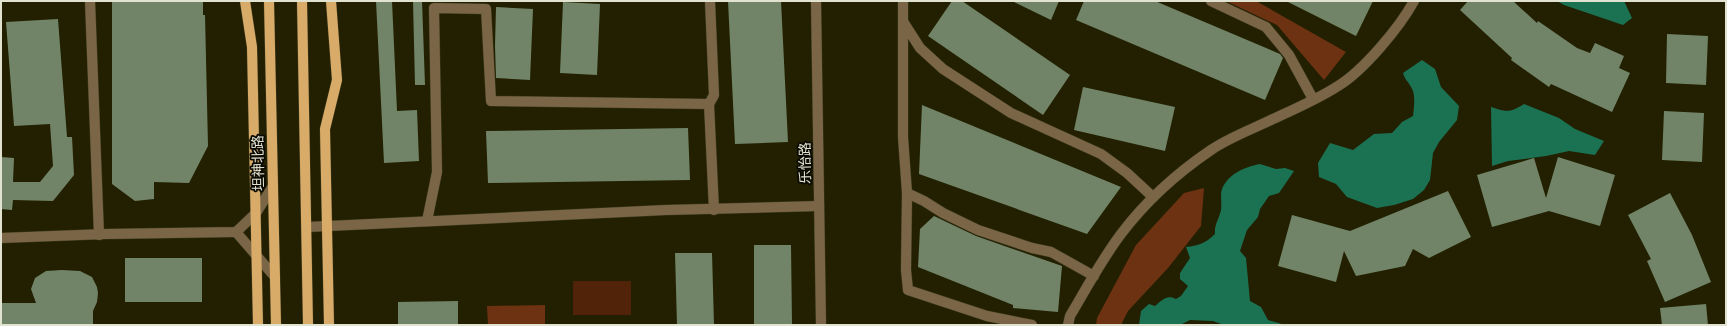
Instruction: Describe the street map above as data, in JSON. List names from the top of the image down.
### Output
{
  "streets": {
    "main road": ["坦神北路"],
    "street": ["乐怡路"]
  }
}
